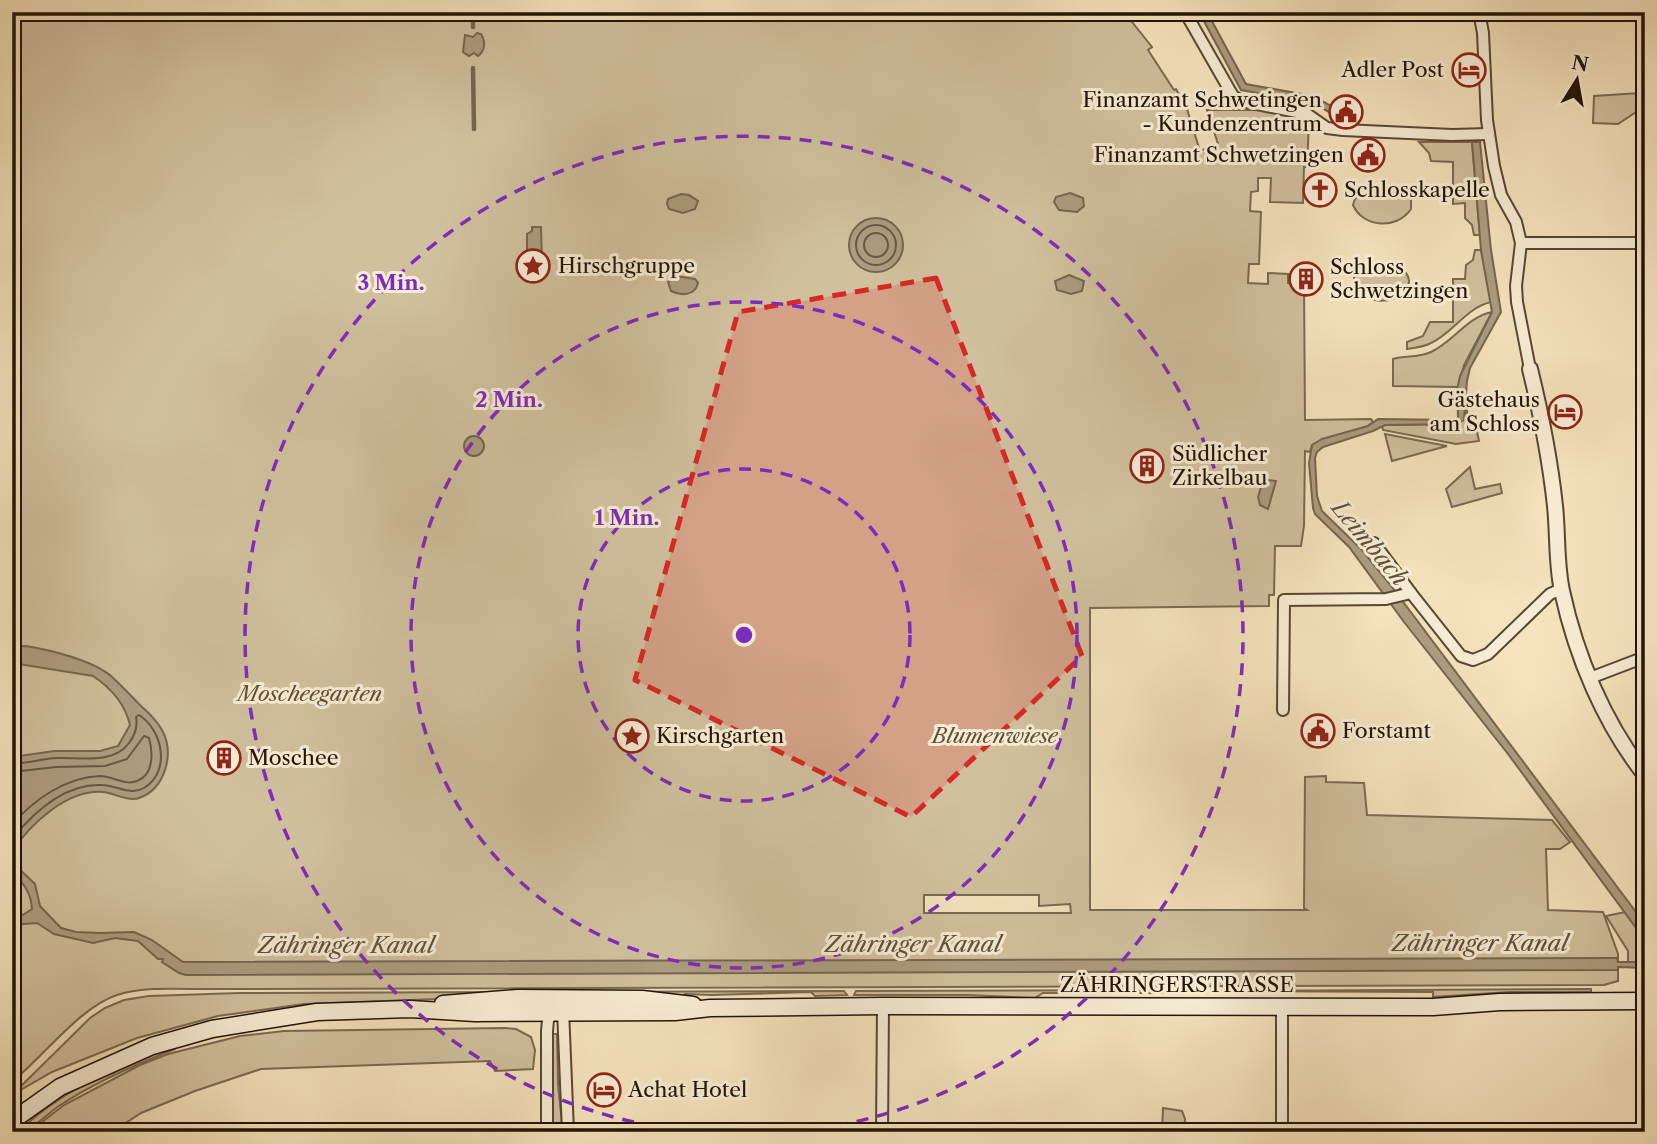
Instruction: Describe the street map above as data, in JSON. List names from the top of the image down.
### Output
{
  "streets": {
    "main road": ["ZÄHRINGERSTRASSE"]
  },
  "water": ["Leimbach", "Zähringer Kanal"],
  "parks": ["Moscheegarten", "Blumenwiese"],
  "places": {
    "hotel": ["Adler Post", "Gästehaus am Schloss", "Achat Hotel"],
    "public building": ["Finanzamt Schwetingen - Kundenzentrum", "Finanzamt Schwetzingen", "Forstamt"],
    "church": ["Schlosskapelle"],
    "place": ["Hirschgruppe", "Kirschgarten"],
    "building": ["Schloss Schwetzingen", "Südlicher Zirkelbau", "Moschee"]
  },
  "north": "top",
  "rings": ["3 Min.", "2 Min.", "1 Min."]
}
